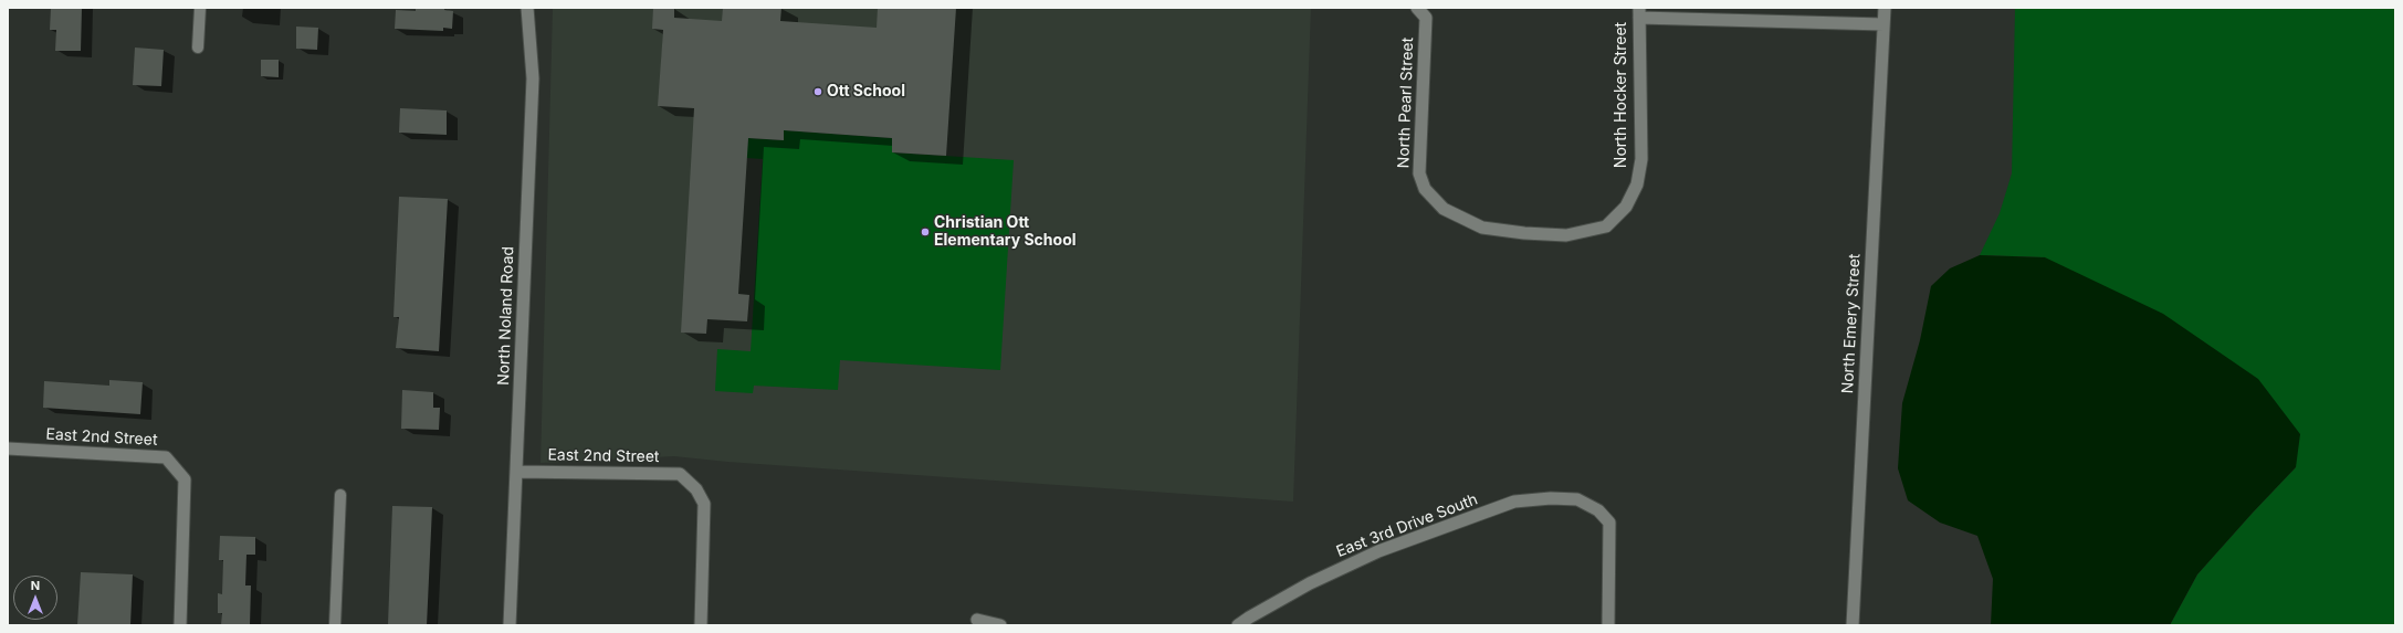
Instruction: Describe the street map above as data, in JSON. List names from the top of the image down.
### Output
{
  "streets": {
    "street": [
      "North Hocker Street",
      "North Pearl Street",
      "North Noland Road",
      "North Emery Street",
      "East 2nd Street",
      "East 3rd Drive South"
    ]
  },
  "crossings": [
    ["North Hocker Street", "North Pearl Street"],
    ["North Noland Road", "East 2nd Street"]
  ],
  "places": ["Ott School", "Christian Ott Elementary School"],
  "north": "top"
}
